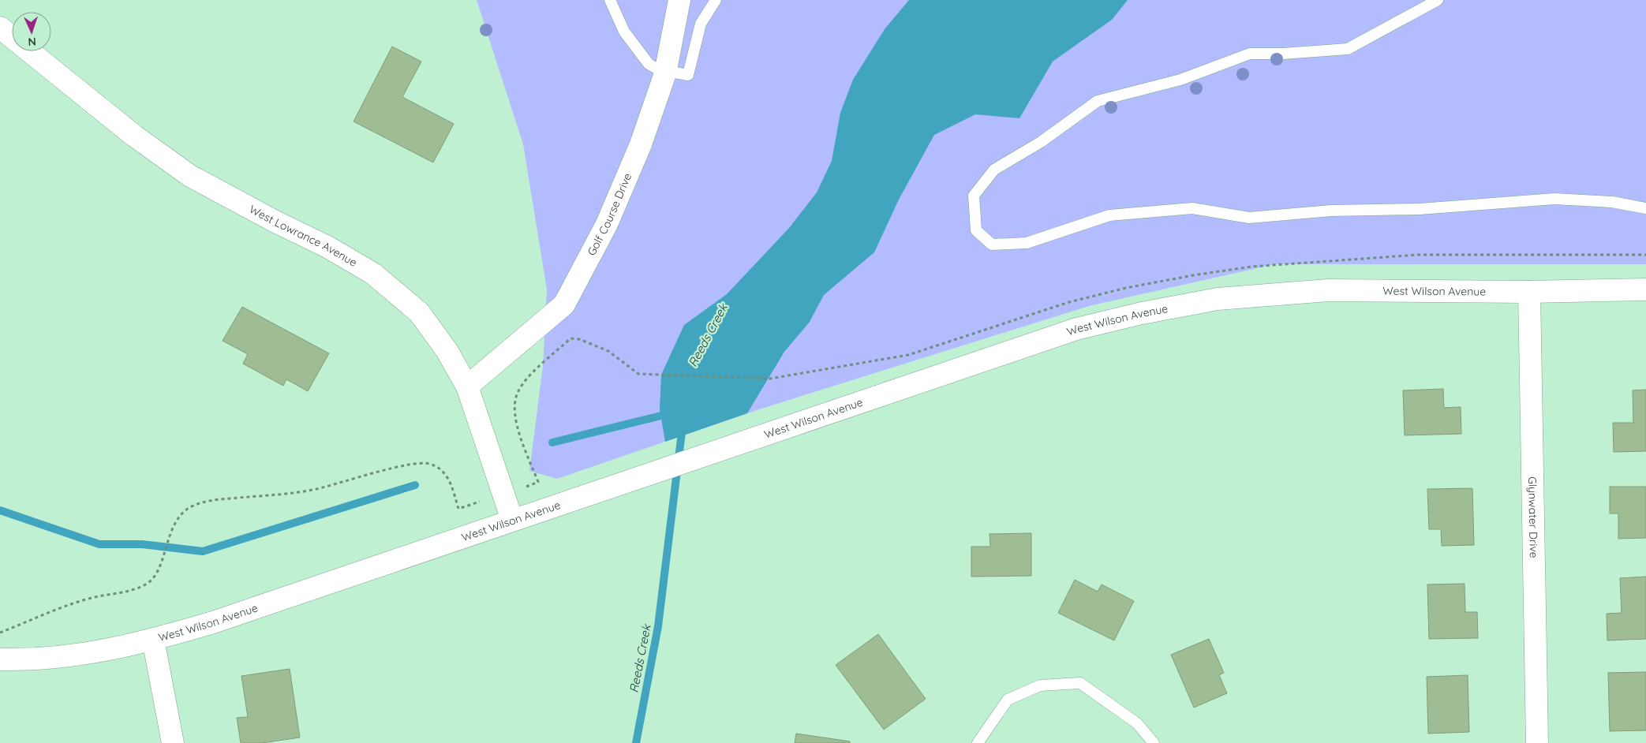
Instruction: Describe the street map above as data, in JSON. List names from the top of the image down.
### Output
{
  "streets": {
    "street": [
      "Golf Course Drive",
      "West Lowrance Avenue",
      "West Wilson Avenue",
      "Glynwater Drive"
    ]
  },
  "crossings": [
    ["Golf Course Drive", "West Lowrance Avenue"],
    ["West Lowrance Avenue", "West Wilson Avenue"],
    ["West Wilson Avenue", "Glynwater Drive"]
  ],
  "water": ["Reeds Creek"],
  "north": "bottom"
}
